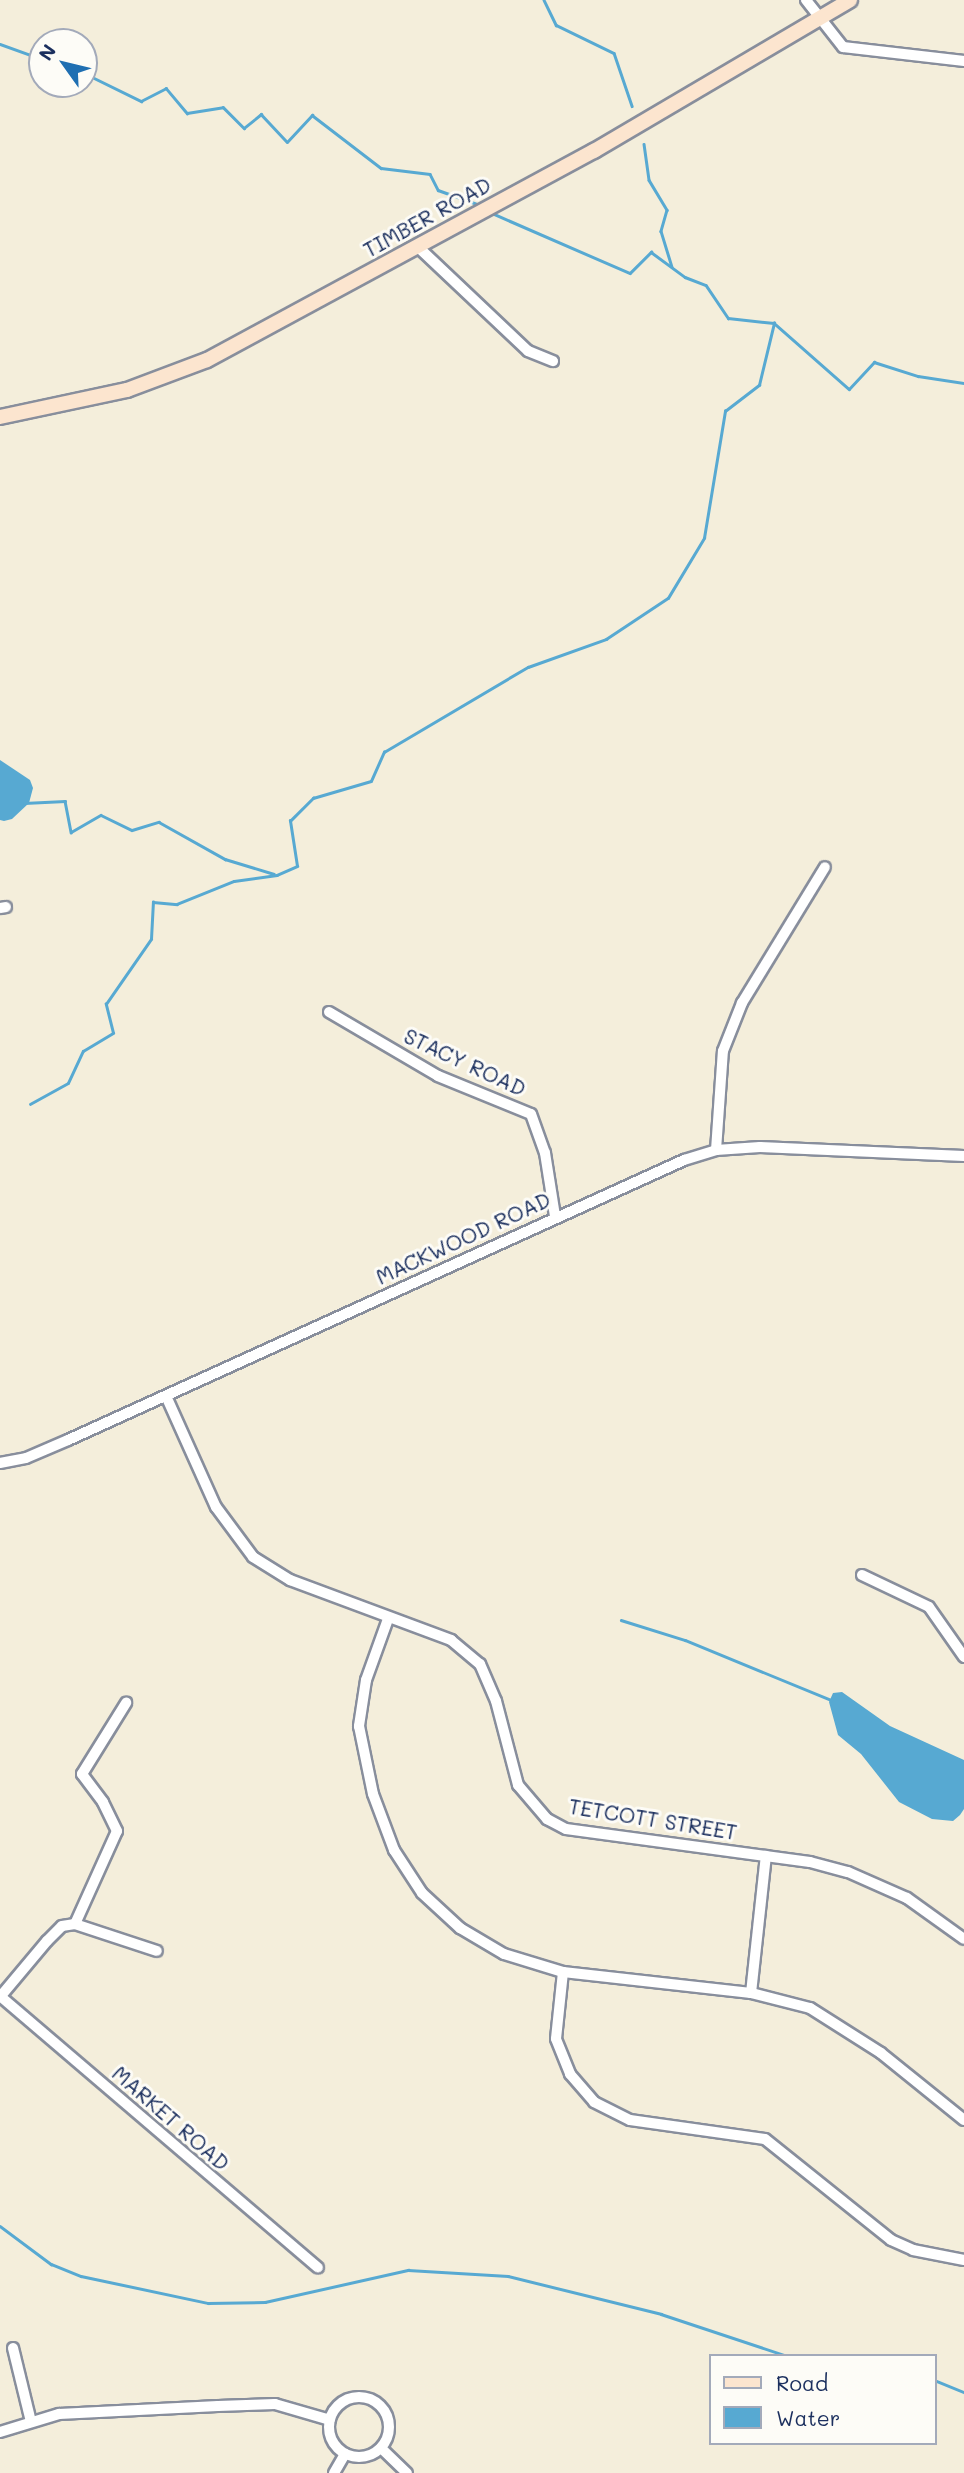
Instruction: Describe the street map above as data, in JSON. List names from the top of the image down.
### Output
{
  "streets": {
    "street": [
      "TIMBER ROAD",
      "STACY ROAD",
      "MACKWOOD ROAD",
      "TETCOTT STREET",
      "MARKET ROAD"
    ]
  },
  "crossings": [
    ["STACY ROAD", "MACKWOOD ROAD"],
    ["MACKWOOD ROAD", "TETCOTT STREET"]
  ],
  "legend": ["Road", "Water"],
  "north": "top left"
}
